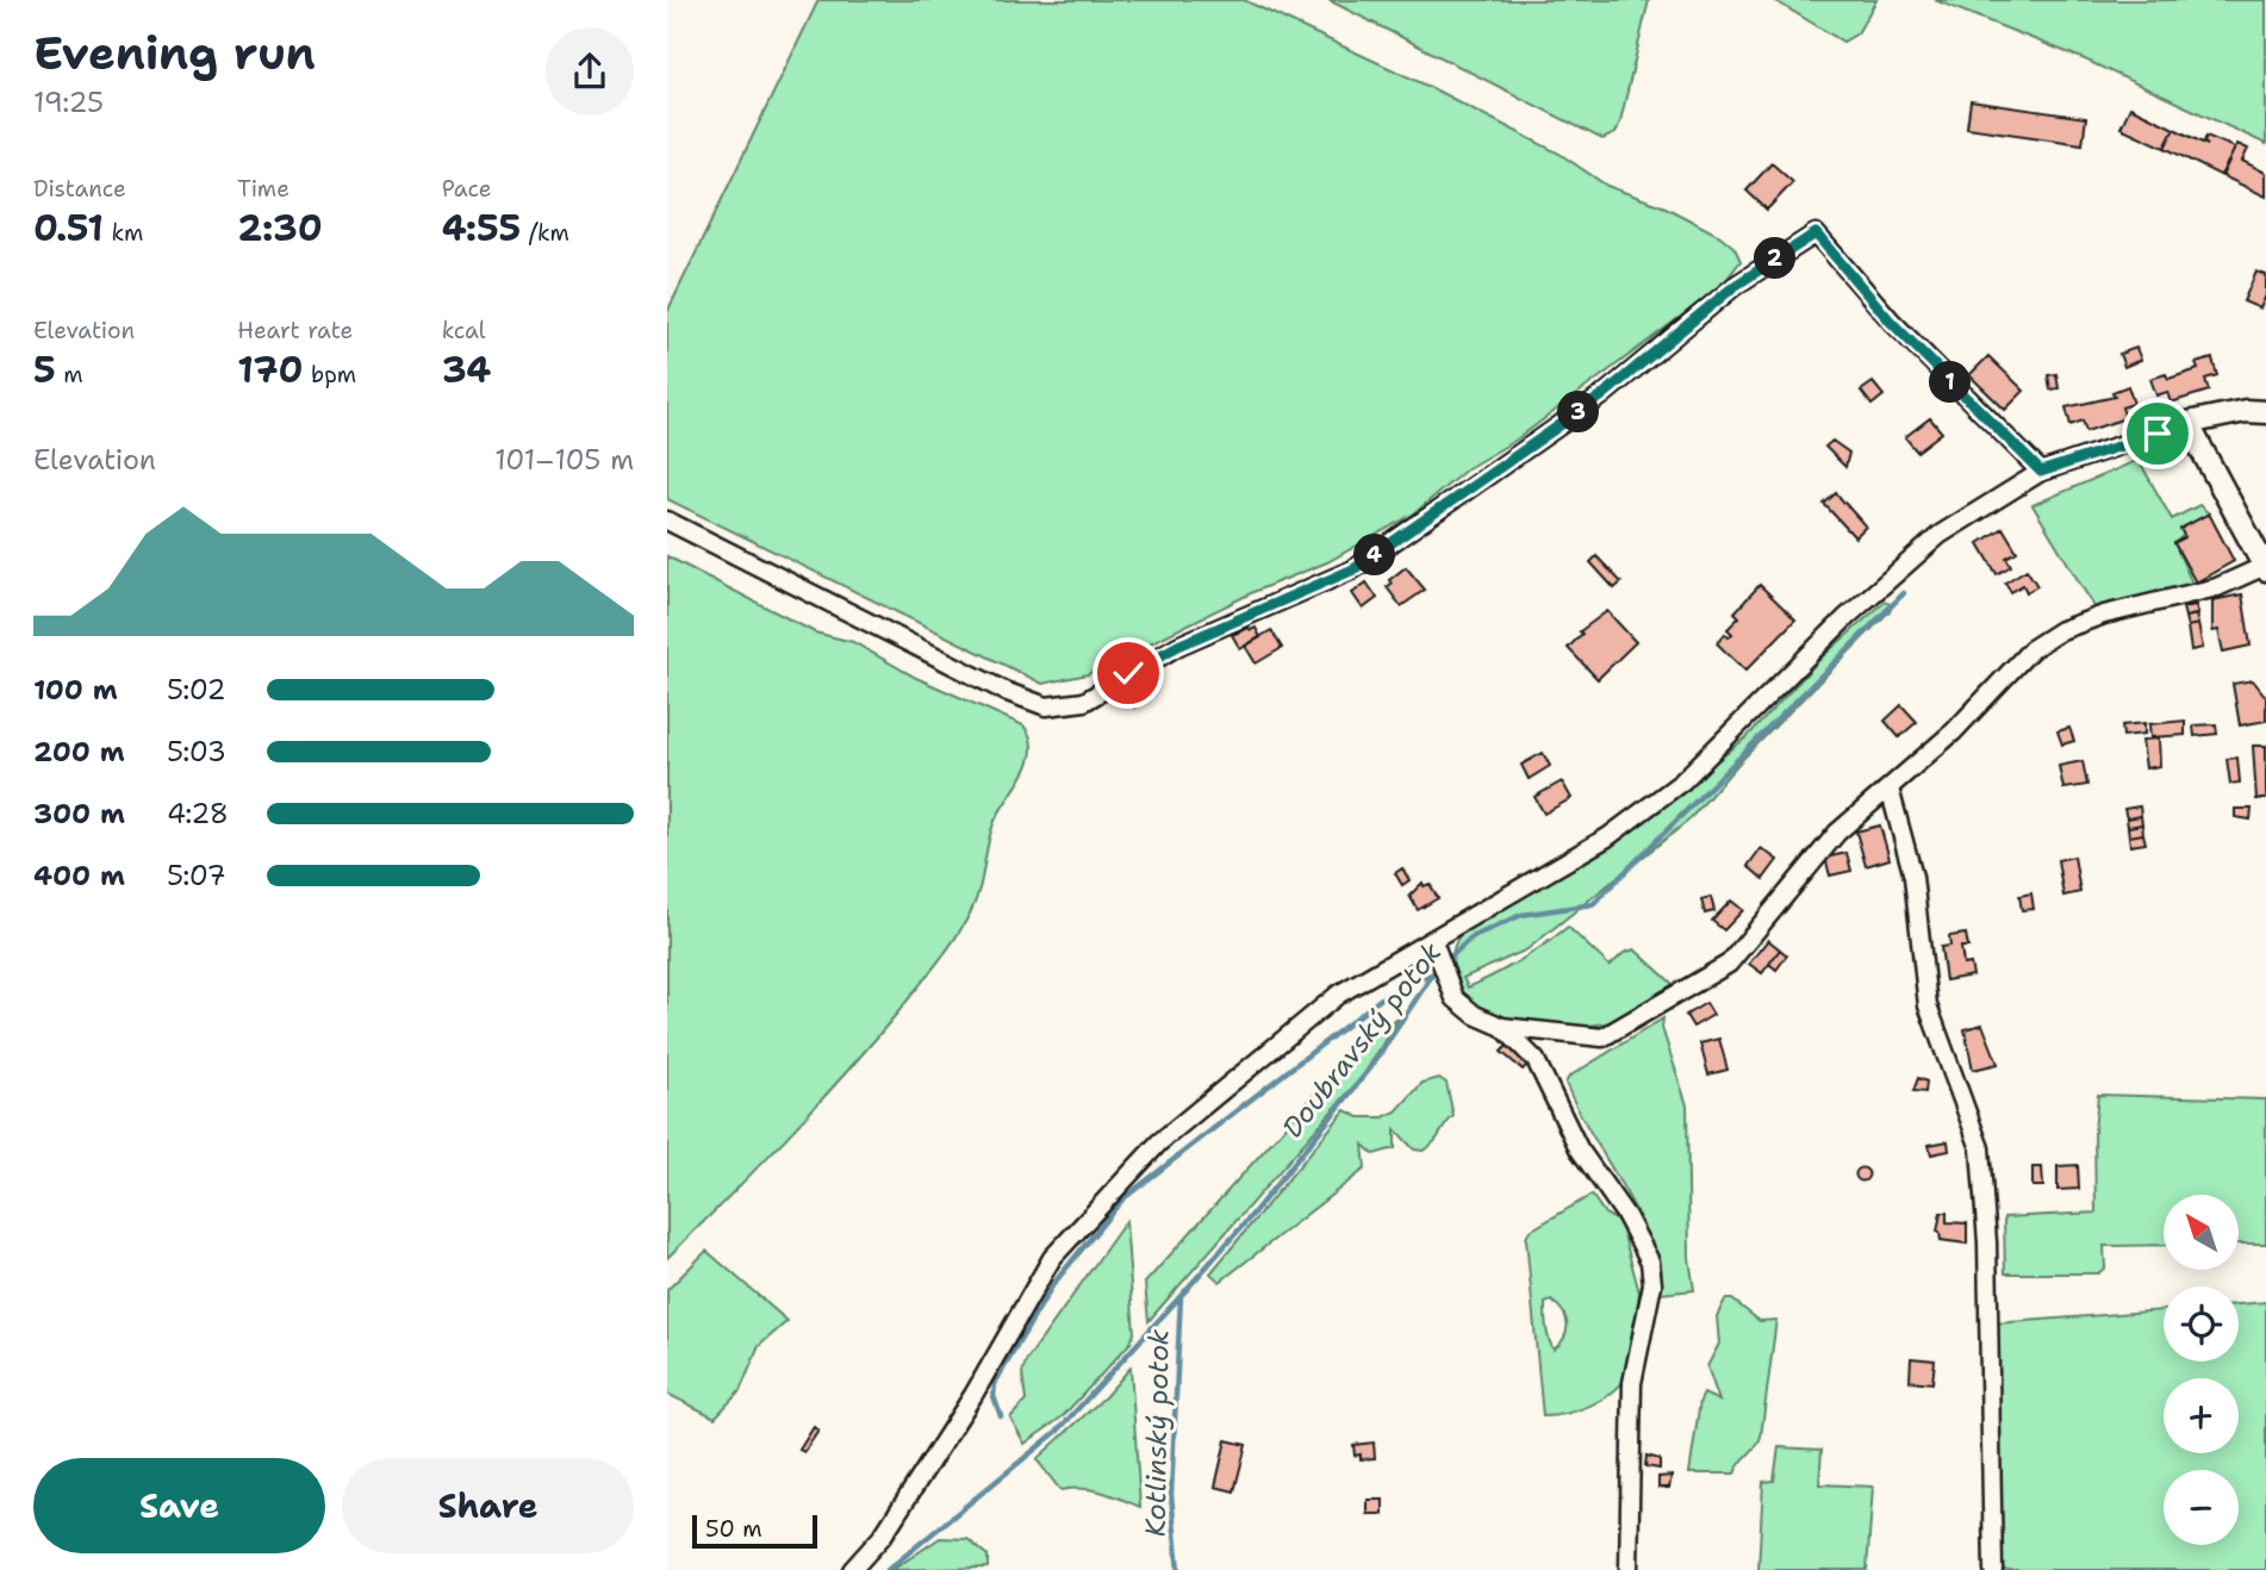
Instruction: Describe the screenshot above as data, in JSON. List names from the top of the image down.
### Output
{
  "water": ["Doubravský potok", "Kotlinský potok"],
  "scale_bar": "50 m",
  "north": "top left",
  "page": {
    "heading": ["Evening run", "19:25"],
    "stats": [
      ["Distance", "0.51 km"],
      ["Time", "2:30"],
      ["Pace", "4:55 /km"],
      ["Elevation", "5 m"],
      ["Heart rate", "170 bpm"],
      ["kcal", "34"]
    ],
    "pins": [
      "2",
      "1",
      "3",
      "4"
    ],
    "chart": ["Elevation", "101–105 m"],
    "list": [
      {
        "name": "100 m",
        "note": "5:02"
      },
      {
        "name": "200 m",
        "note": "5:03"
      },
      {
        "name": "300 m",
        "note": "4:28"
      },
      {
        "name": "400 m",
        "note": "5:07"
      }
    ],
    "map_buttons": ["+", "−"],
    "buttons": ["Save", "Share"],
    "scale": "50 m"
  }
}
